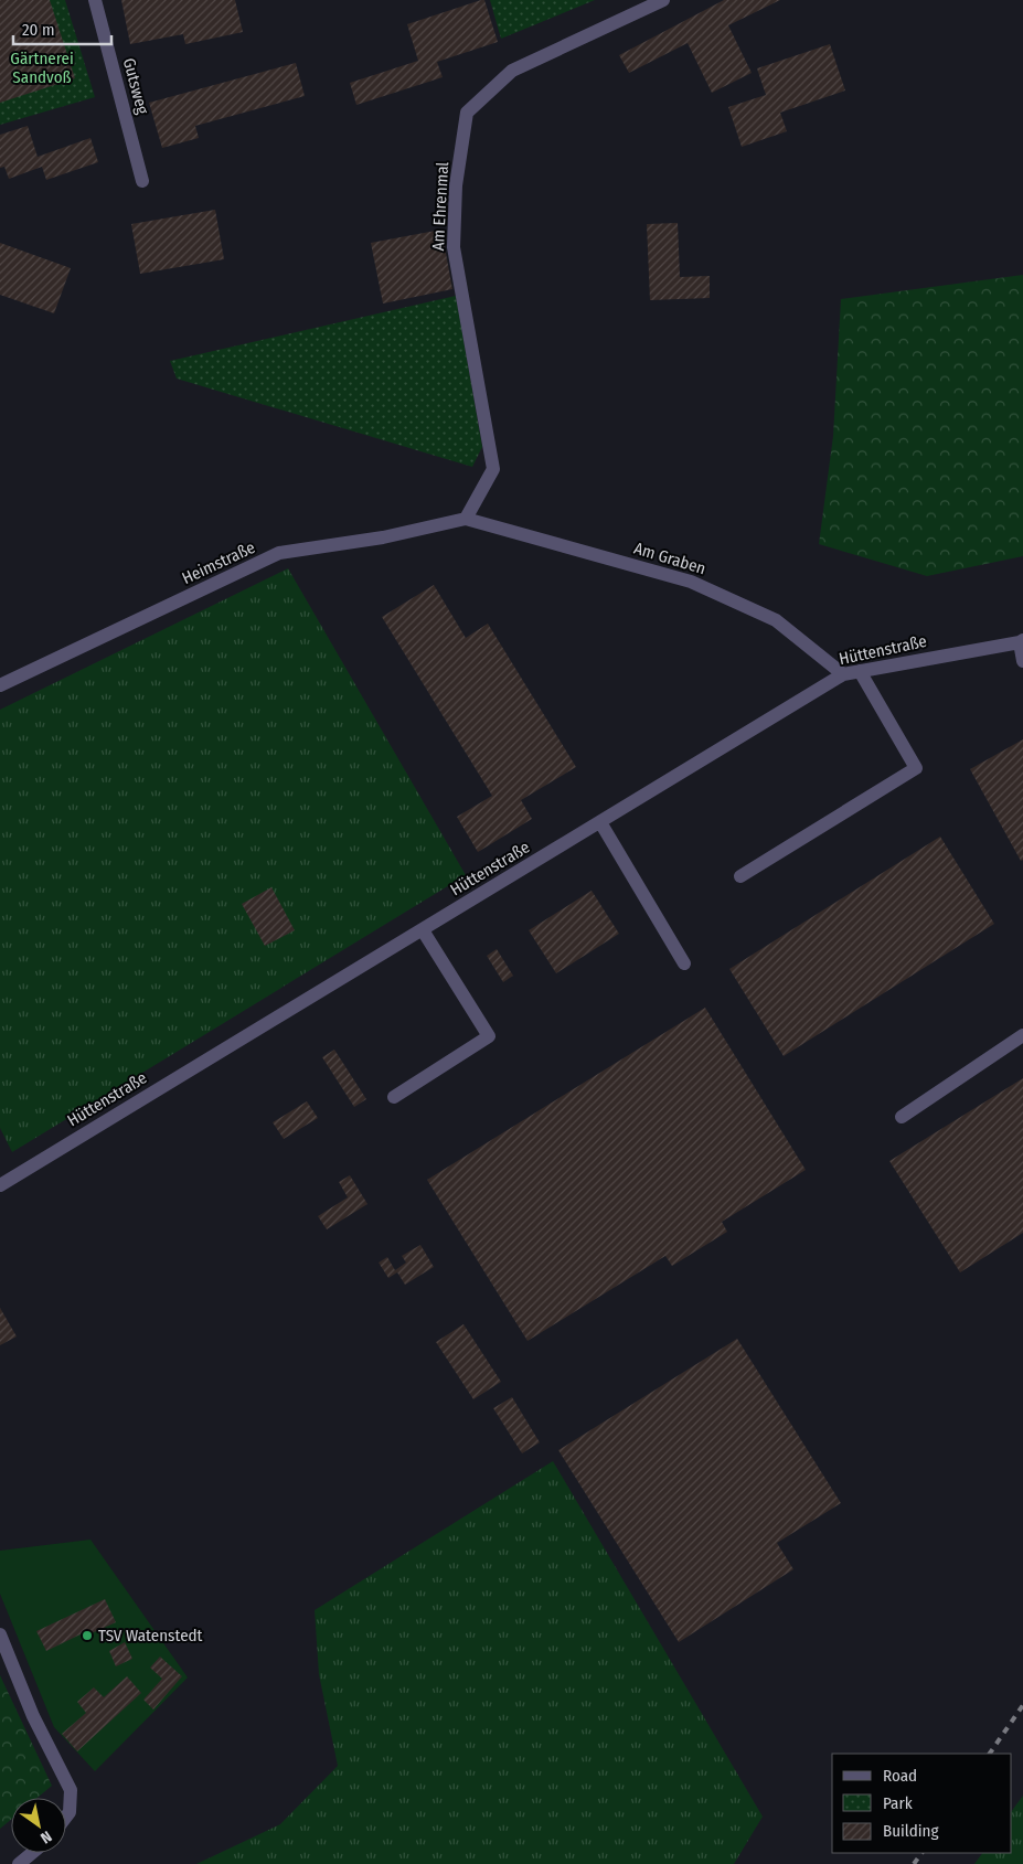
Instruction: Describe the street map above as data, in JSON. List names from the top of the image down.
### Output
{
  "streets": {
    "street": [
      "Gutsweg",
      "Am Ehrenmal",
      "Am Graben",
      "Heimstraße",
      "Hüttenstraße"
    ]
  },
  "crossings": [
    ["Am Ehrenmal", "Am Graben"],
    ["Am Ehrenmal", "Heimstraße"],
    ["Am Graben", "Heimstraße"],
    ["Am Graben", "Hüttenstraße"]
  ],
  "parks": ["Gärtnerei Sandvoß"],
  "places": ["TSV Watenstedt"],
  "legend": ["Road", "Park", "Building"],
  "scale_bar": "20 m",
  "north": "bottom right"
}
